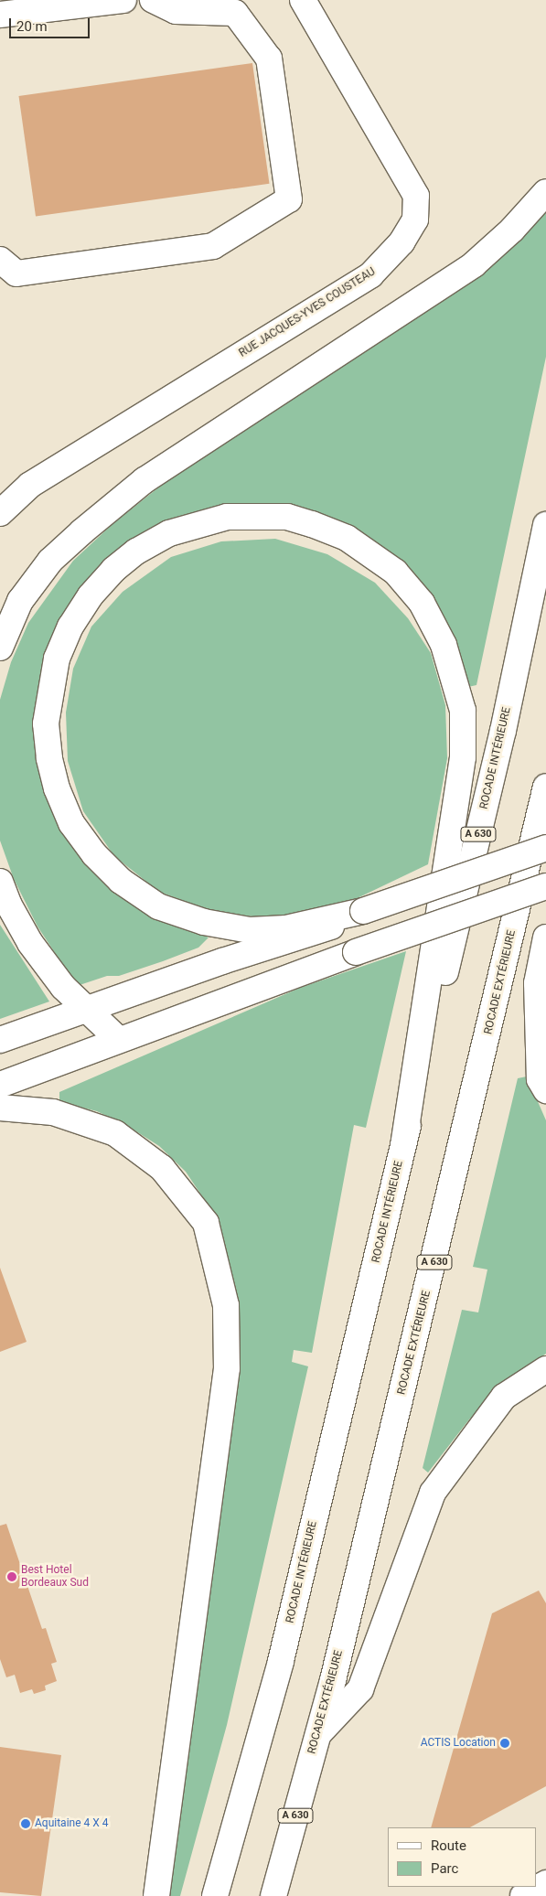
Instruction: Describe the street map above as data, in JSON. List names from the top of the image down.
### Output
{
  "streets": {
    "main road": [
      "RUE JACQUES-YVES COUSTEAU",
      "ROCADE INTÉRIEURE",
      "A 630",
      "ROCADE EXTÉRIEURE"
    ]
  },
  "places": ["Best Hotel Bordeaux Sud", "ACTIS Location", "Aquitaine 4 X 4"],
  "legend": ["Route", "Parc"],
  "scale_bar": "20 m"
}
